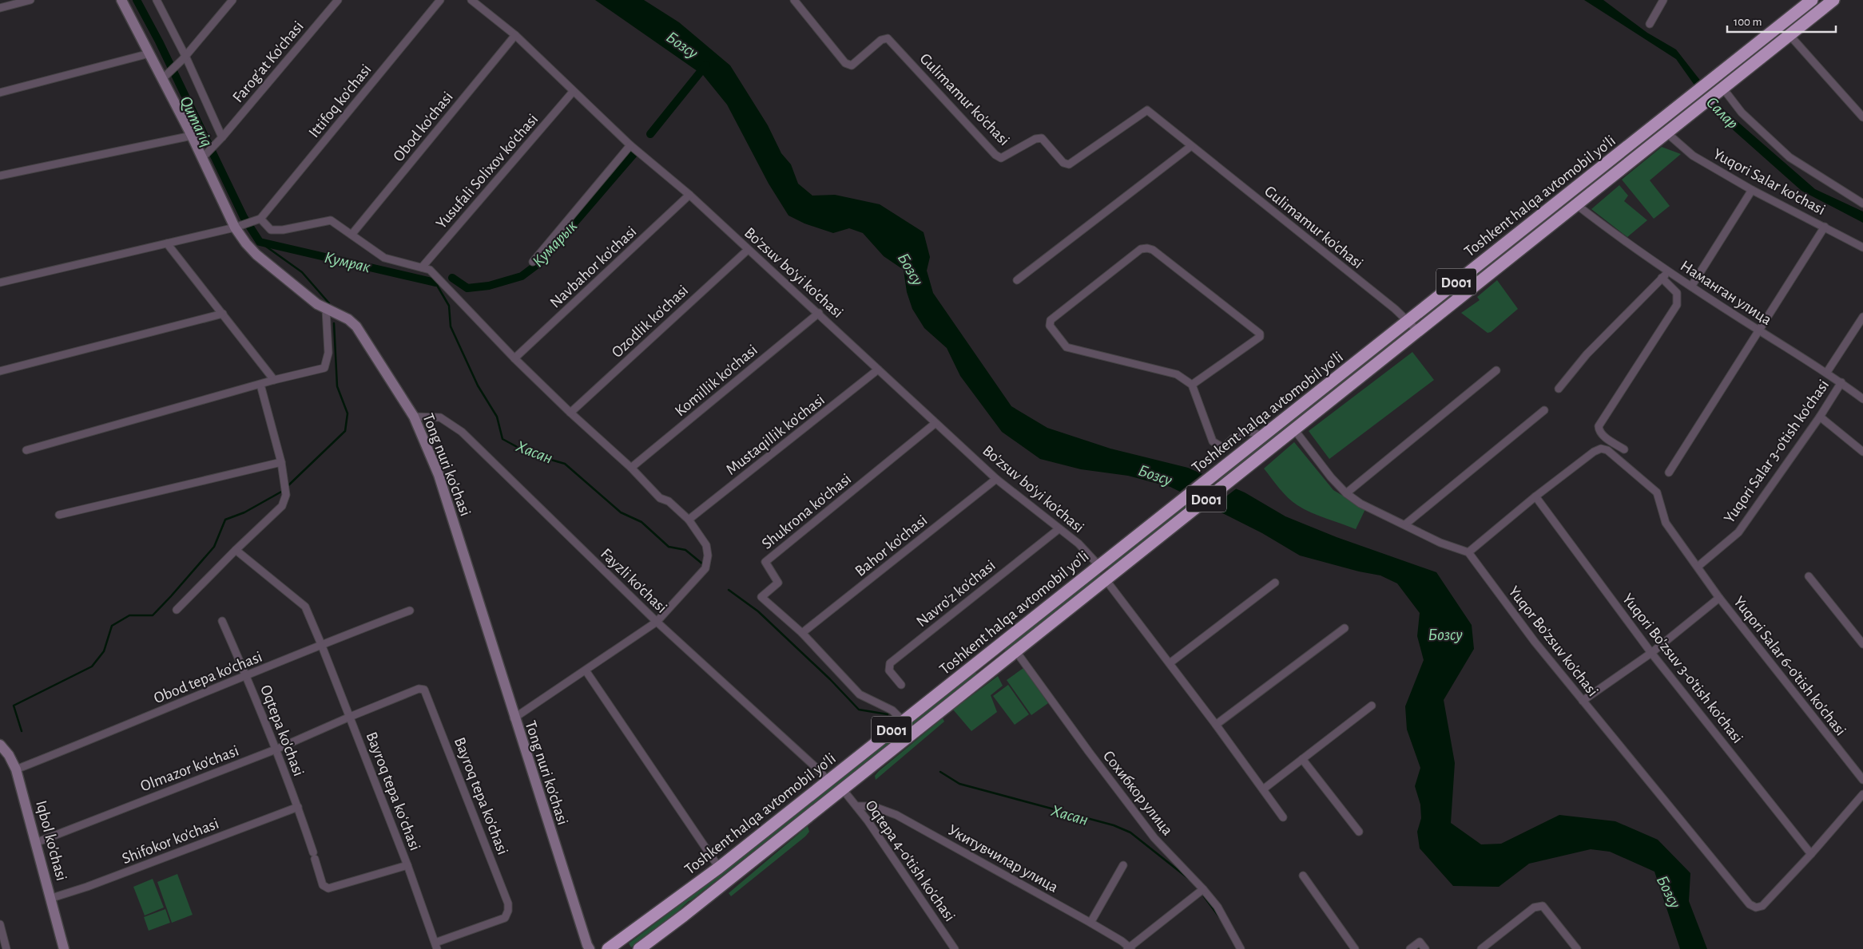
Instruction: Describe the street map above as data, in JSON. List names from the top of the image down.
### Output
{
  "streets": {
    "highway": ["Toshkent halqa avtomobil yo'li", "D001"],
    "street": [
      "Farog'at Ko'chasi",
      "Gulimamur ko'chasi",
      "Ittifoq ko'chasi",
      "Obod ko'chasi",
      "Yusufali Solixov ko'chasi",
      "Yuqori Salar ko'chasi",
      "Navbahor ko'chasi",
      "Bo'zsuv bo'yi ko'chasi",
      "Наманган улица",
      "Ozodlik ko'chasi",
      "Komillik ko'chasi",
      "Mustaqillik ko'chasi",
      "Yuqori Salar 3-o'tish ko'chasi",
      "Tong nuri ko'chasi",
      "Shukrona ko'chasi",
      "Bahor ko'chasi",
      "Fayzli ko'chasi",
      "Navro'z ko'chasi",
      "Yuqor Bo'zsuv ko'chasi",
      "Yuqori Salar 6-o'tish ko'chasi",
      "Yuqori Bo'zsuv 3-o'tish ko'chasi",
      "Obod tepa ko'chasi",
      "Oqtepa ko'chasi",
      "Olmazor ko'chasi",
      "Bayroq tepa koʻchasi",
      "Сохибкор улица",
      "Bayroq tepa ko'chasi",
      "Iqbol ko'chasi",
      "Shifokor ko'chasi",
      "Укитувчилар улица",
      "Oqtepa 4-o'tish ko'chasi"
    ]
  },
  "crossings": [
    ["Farog'at Ko'chasi", "Tong nuri ko'chasi"],
    ["Gulimamur ko'chasi", "Toshkent halqa avtomobil yo'li"],
    ["Obod ko'chasi", "Bo'zsuv bo'yi ko'chasi"],
    ["Yusufali Solixov ko'chasi", "Bo'zsuv bo'yi ko'chasi"],
    ["Yuqori Salar ko'chasi", "Toshkent halqa avtomobil yo'li"],
    ["Toshkent halqa avtomobil yo'li", "Bo'zsuv bo'yi ko'chasi"],
    ["Toshkent halqa avtomobil yo'li", "Наманган улица"],
    ["Toshkent halqa avtomobil yo'li", "Shukrona ko'chasi"],
    ["Toshkent halqa avtomobil yo'li", "Fayzli ko'chasi"],
    ["Toshkent halqa avtomobil yo'li", "Сохибкор улица"],
    ["Toshkent halqa avtomobil yo'li", "Oqtepa 4-o'tish ko'chasi"],
    ["Navbahor ko'chasi", "Bo'zsuv bo'yi ko'chasi"],
    ["Bo'zsuv bo'yi ko'chasi", "Ozodlik ko'chasi"],
    ["Bo'zsuv bo'yi ko'chasi", "Komillik ko'chasi"],
    ["Bo'zsuv bo'yi ko'chasi", "Mustaqillik ko'chasi"],
    ["Bo'zsuv bo'yi ko'chasi", "Shukrona ko'chasi"],
    ["Bo'zsuv bo'yi ko'chasi", "Bahor ko'chasi"],
    ["Bo'zsuv bo'yi ko'chasi", "Navro'z ko'chasi"],
    ["Наманган улица", "Yuqori Salar 3-o'tish ko'chasi"],
    ["Yuqori Salar 3-o'tish ko'chasi", "Yuqori Salar 6-o'tish ko'chasi"],
    ["Tong nuri ko'chasi", "Fayzli ko'chasi"],
    ["Shukrona ko'chasi", "Bahor ko'chasi"],
    ["Yuqor Bo'zsuv ko'chasi", "Yuqori Salar 6-o'tish ko'chasi"],
    ["Yuqor Bo'zsuv ko'chasi", "Yuqori Bo'zsuv 3-o'tish ko'chasi"],
    ["Yuqori Salar 6-o'tish ko'chasi", "Yuqori Bo'zsuv 3-o'tish ko'chasi"],
    ["Obod tepa ko'chasi", "Oqtepa ko'chasi"],
    ["Obod tepa ko'chasi", "Bayroq tepa koʻchasi"],
    ["Obod tepa ko'chasi", "Iqbol ko'chasi"],
    ["Oqtepa ko'chasi", "Olmazor ko'chasi"],
    ["Oqtepa ko'chasi", "Bayroq tepa koʻchasi"],
    ["Oqtepa ko'chasi", "Shifokor ko'chasi"],
    ["Olmazor ko'chasi", "Bayroq tepa koʻchasi"],
    ["Olmazor ko'chasi", "Bayroq tepa ko'chasi"],
    ["Olmazor ko'chasi", "Iqbol ko'chasi"],
    ["Bayroq tepa koʻchasi", "Bayroq tepa ko'chasi"],
    ["Iqbol ko'chasi", "Shifokor ko'chasi"],
    ["Укитувчилар улица", "Oqtepa 4-o'tish ko'chasi"]
  ],
  "water": [
    "Бозсу",
    "Салар",
    "Qumariq",
    "Кумарык",
    "Кумрак",
    "Хасан"
  ],
  "scale_bar": "100 m"
}
